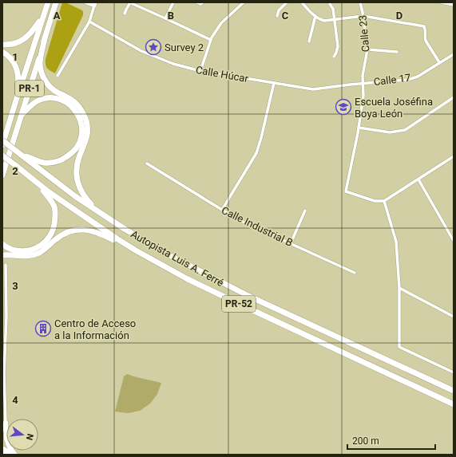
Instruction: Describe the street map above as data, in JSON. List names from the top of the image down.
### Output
{
  "streets": {
    "highway": ["PR-1", "Autopista Luis A. Ferré", "PR-52"],
    "street": [
      "Calle 23",
      "Calle Húcar",
      "Calle 17",
      "Calle Industrial B"
    ]
  },
  "crossings": [
    ["Calle 23", "Calle Húcar"],
    ["Calle 23", "Calle 17"],
    ["Calle Húcar", "Calle 17"]
  ],
  "places": {
    "place": ["Survey 2"],
    "school or university": ["Escuela Joséfina Boya León"],
    "building": ["Centro de Acceso a la Información"]
  },
  "scale_bar": "200 m",
  "north": "right",
  "grid": {
    "columns": [
      "A",
      "B",
      "C",
      "D"
    ],
    "rows": [
      "1",
      "2",
      "3",
      "4"
    ]
  }
}
